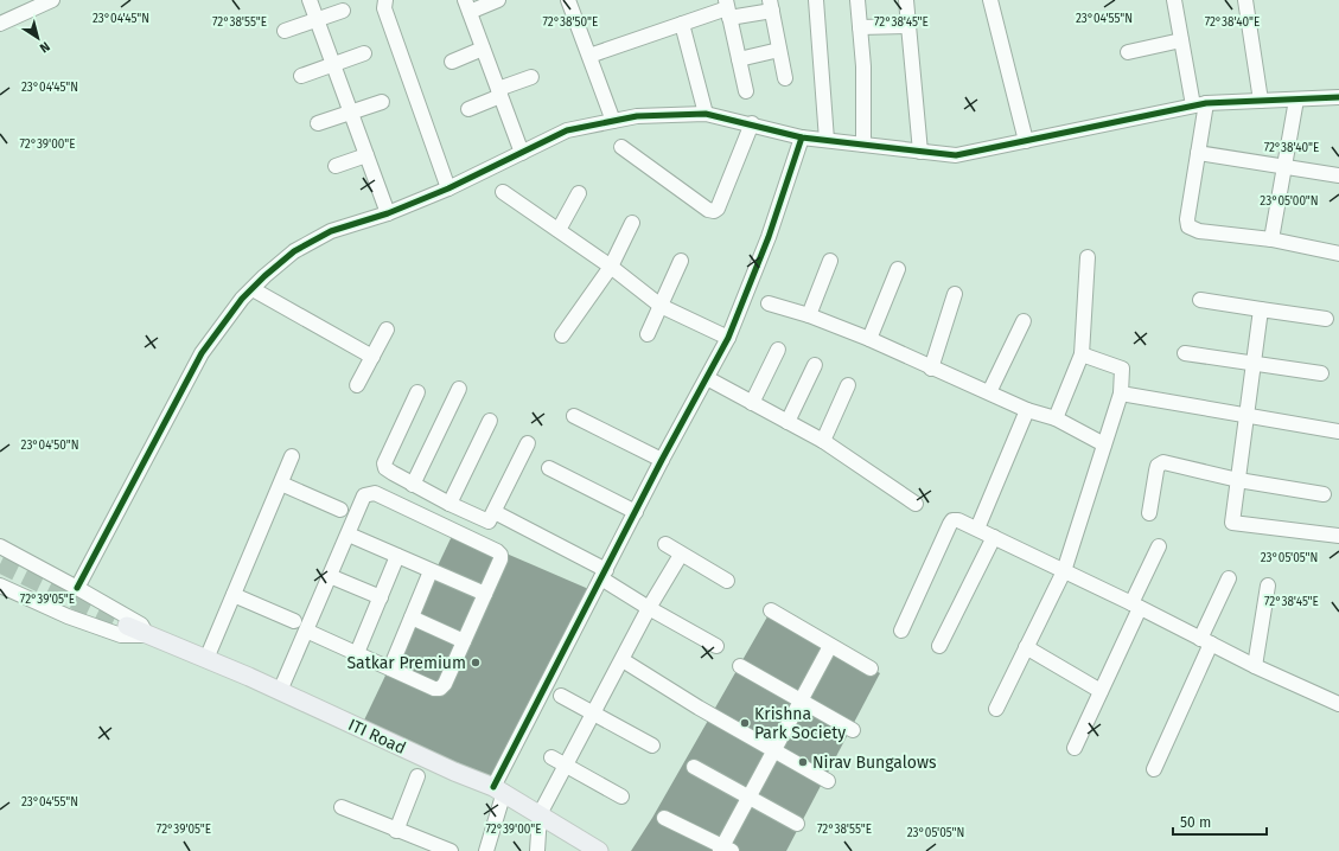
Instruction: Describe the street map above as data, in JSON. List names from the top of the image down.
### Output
{
  "streets": {
    "main road": ["ITI Road"]
  },
  "places": ["Satkar Premium", "Krishna Park Society", "Nirav Bungalows"],
  "scale_bar": "50 m",
  "north": "bottom right",
  "coordinates": [
    "23°04'45\"N",
    "23°04'55\"N",
    "72°38'55\"E",
    "72°38'50\"E",
    "72°38'45\"E",
    "72°38'40\"E",
    "72°39'00\"E",
    "23°05'00\"N",
    "23°04'50\"N",
    "23°05'05\"N",
    "72°39'05\"E"
  ]
}
